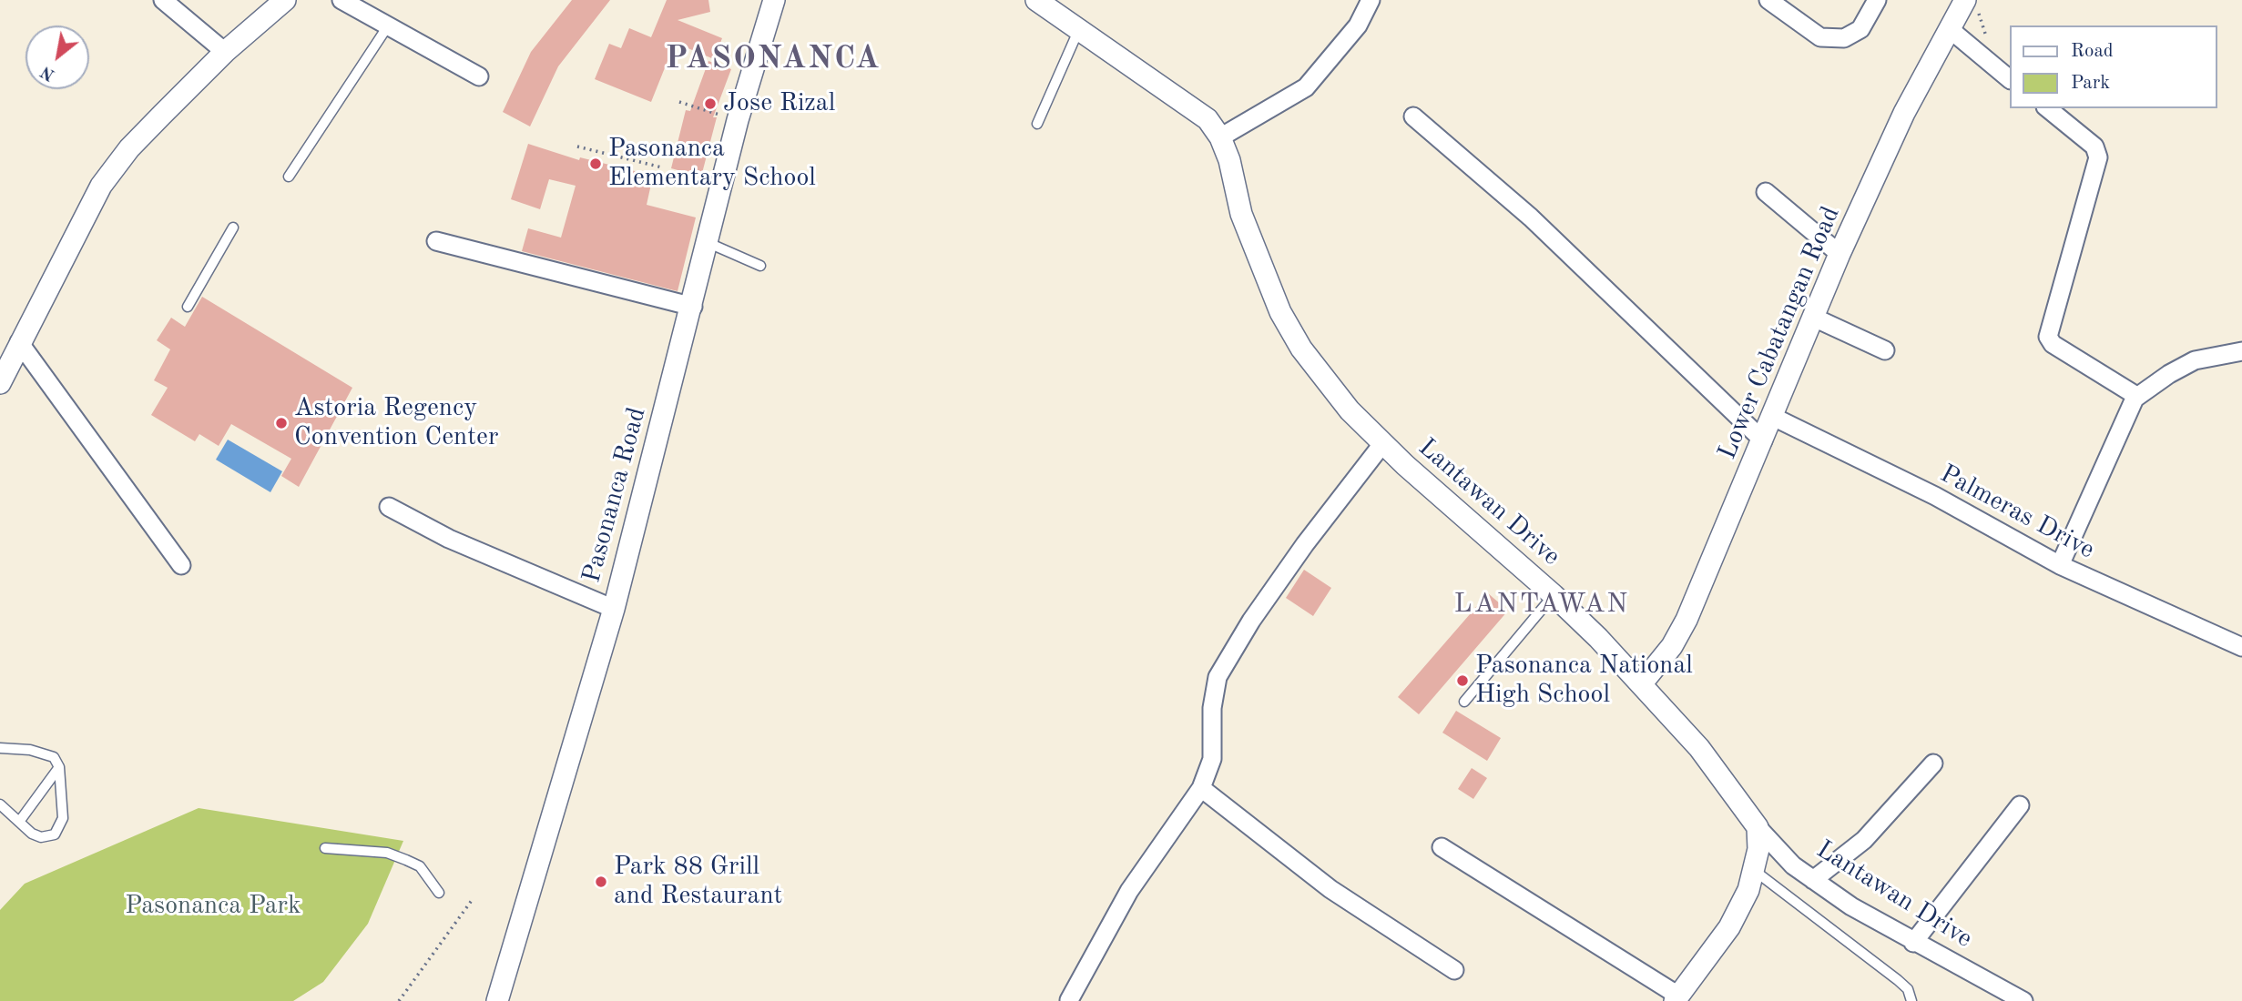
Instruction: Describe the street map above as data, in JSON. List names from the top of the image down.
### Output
{
  "streets": {
    "street": [
      "Lower Cabatangan Road",
      "Pasonanca Road",
      "Lantawan Drive",
      "Palmeras Drive"
    ]
  },
  "crossings": [
    ["Lower Cabatangan Road", "Lantawan Drive"],
    ["Lower Cabatangan Road", "Palmeras Drive"]
  ],
  "districts": ["PASONANCA", "LANTAWAN"],
  "parks": ["Pasonanca Park"],
  "places": [
    "Jose Rizal",
    "Pasonanca Elementary School",
    "Astoria Regency Convention Center",
    "Pasonanca National High School",
    "Park 88 Grill and Restaurant"
  ],
  "legend": ["Road", "Park"],
  "north": "bottom left"
}
